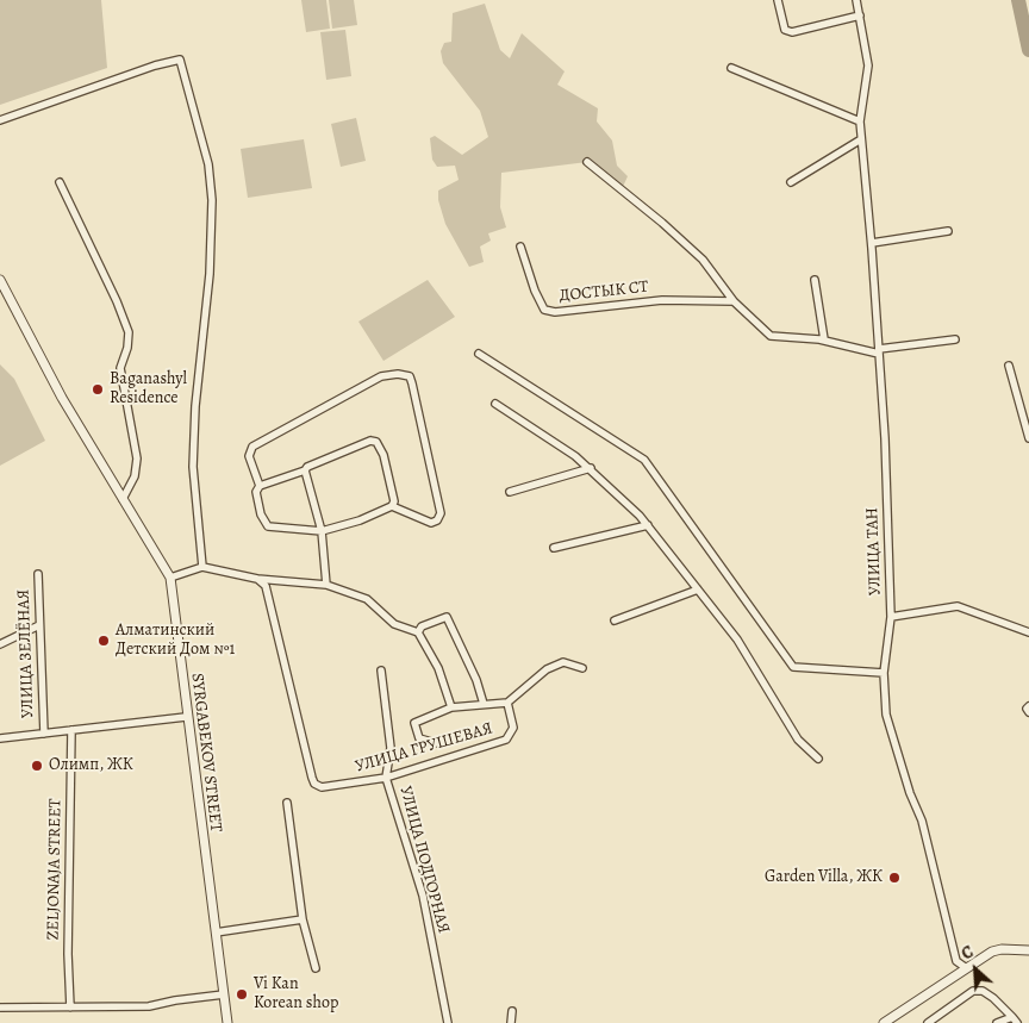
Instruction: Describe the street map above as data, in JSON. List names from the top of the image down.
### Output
{
  "streets": {
    "street": [
      "ДОСТЫК СТ",
      "УЛИЦА ТАН",
      "УЛИЦА ЗЕЛЁНАЯ",
      "УЛИЦА ГРУШЕВАЯ",
      "SYRGABEKOV STREET",
      "УЛИЦА ПОДГОРНАЯ",
      "ZELJONAJA STREET"
    ]
  },
  "crossings": [
    ["УЛИЦА ГРУШЕВАЯ", "УЛИЦА ПОДГОРНАЯ"]
  ],
  "places": [
    "Baganashyl Residence",
    "Алматинский Детский Дом №1",
    "Олимп, ЖК",
    "Garden Villa, ЖК",
    "Vi Kan Korean shop"
  ],
  "north": "top left"
}
